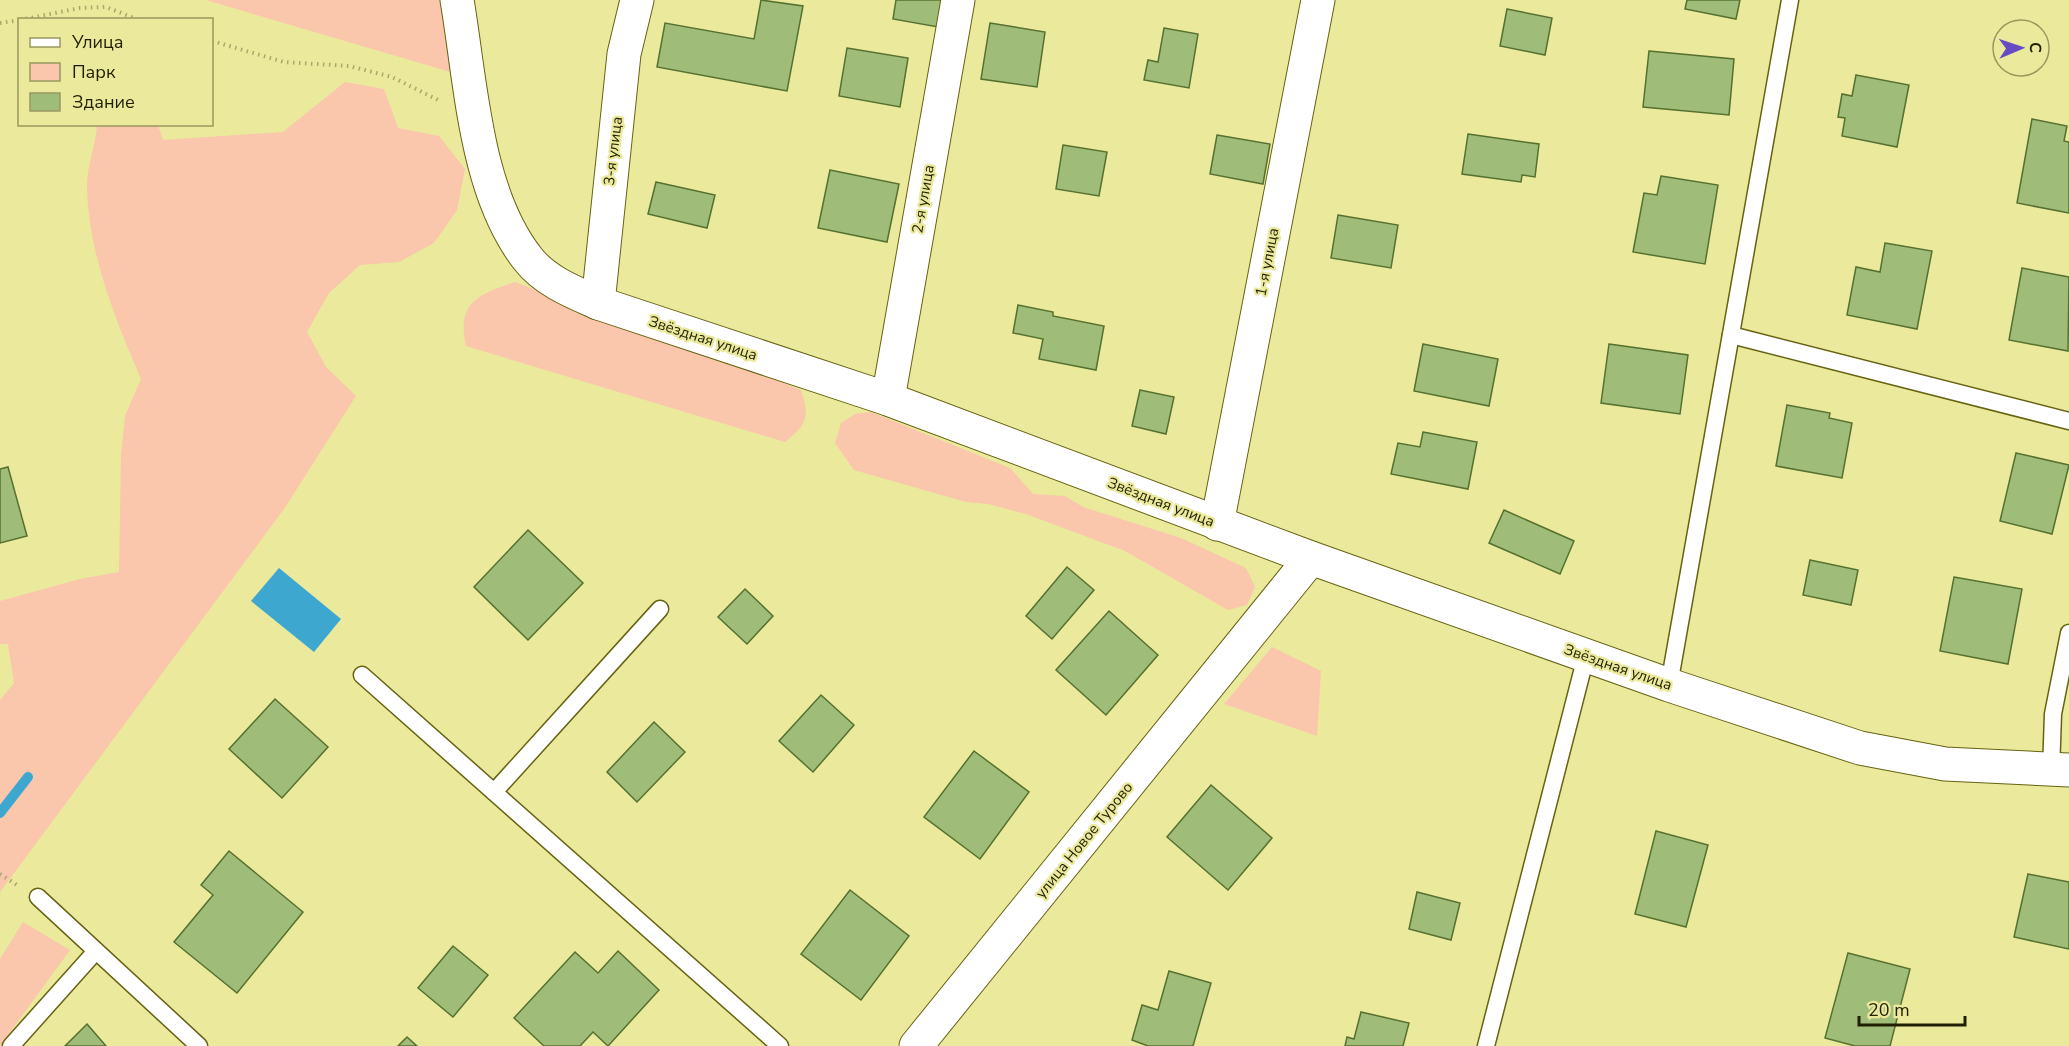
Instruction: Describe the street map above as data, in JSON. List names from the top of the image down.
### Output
{
  "streets": {
    "street": [
      "3-я улица",
      "2-я улица",
      "1-я улица",
      "Звёздная улица",
      "улица Новое Турово"
    ]
  },
  "crossings": [
    ["3-я улица", "Звёздная улица"],
    ["2-я улица", "Звёздная улица"],
    ["1-я улица", "Звёздная улица"],
    ["Звёздная улица", "улица Новое Турово"]
  ],
  "legend": ["Улица", "Парк", "Здание"],
  "scale_bar": "20 m",
  "north": "right"
}
